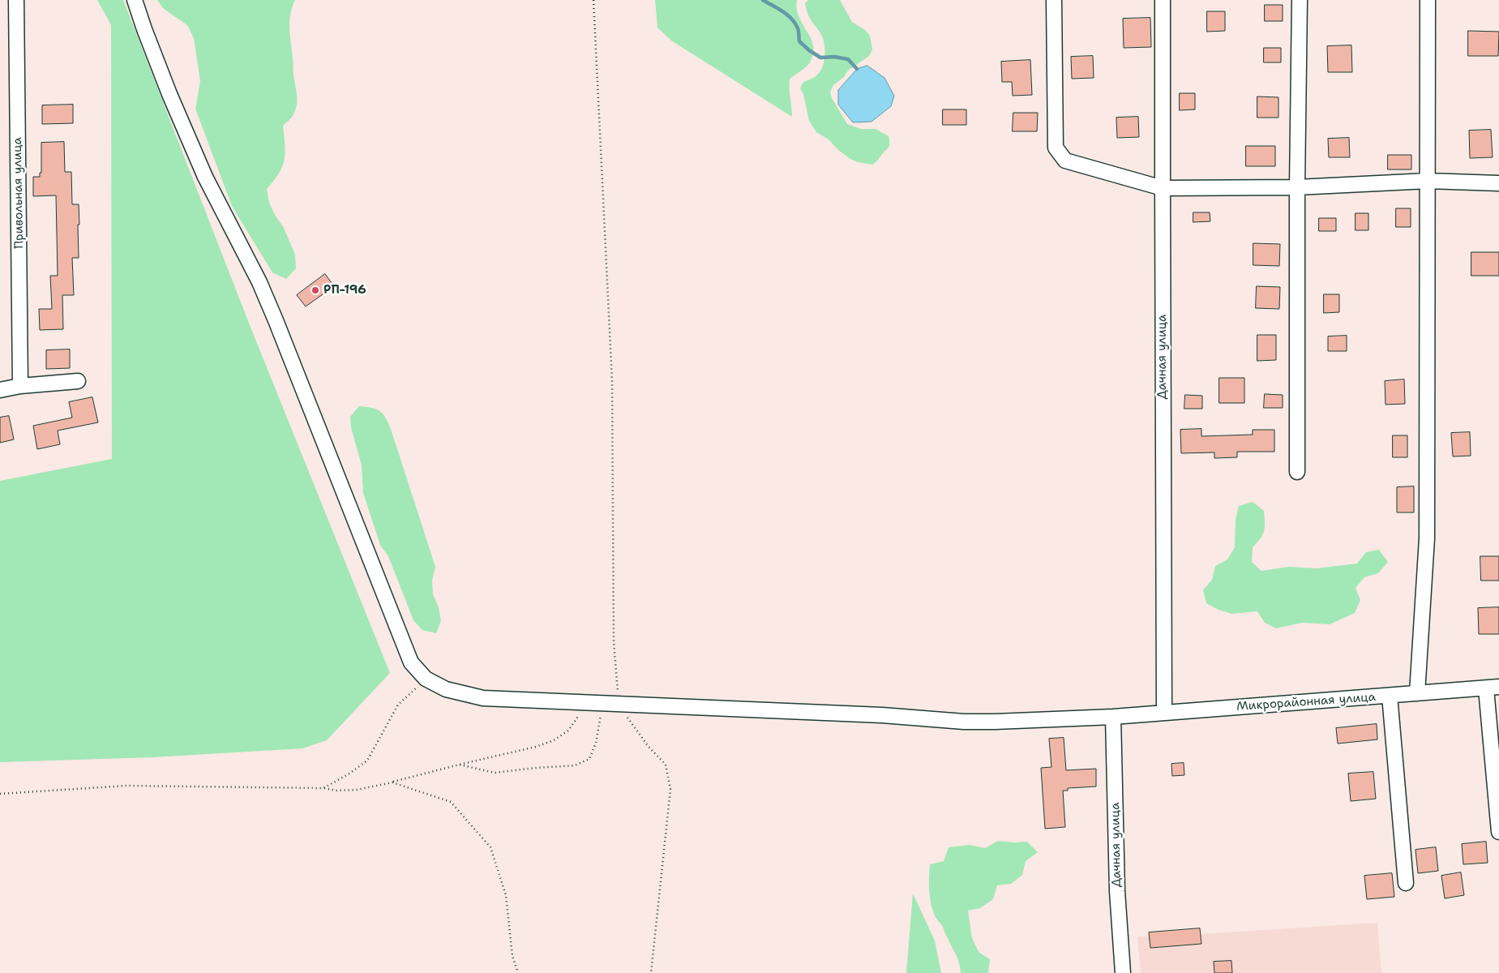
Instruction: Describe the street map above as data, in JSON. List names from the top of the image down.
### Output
{
  "streets": {
    "street": ["Привольная улица", "Дачная улица", "Микрорайонная улица"]
  },
  "crossings": [
    ["Дачная улица", "Микрорайонная улица"]
  ],
  "places": ["РП-196"]
}
